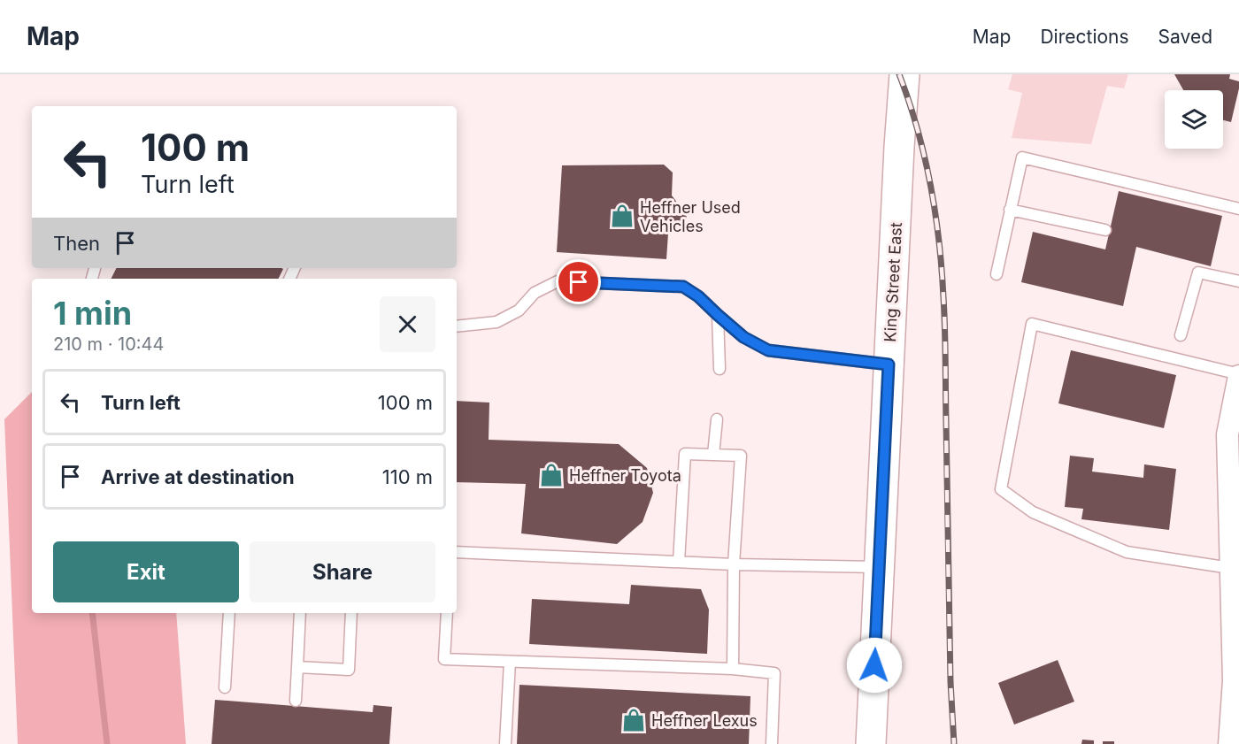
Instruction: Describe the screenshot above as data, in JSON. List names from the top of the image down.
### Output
{
  "streets": {
    "main road": ["King Street East"]
  },
  "places": {
    "shop": ["Heffner Used Vehicles", "Heffner Toyota", "Heffner Lexus"]
  },
  "page": {
    "header": "Map",
    "nav": ["Map", "Directions", "Saved"],
    "turn": ["100 m", "Turn left"],
    "then": "Then",
    "heading": ["1 min", "210 m · 10:44"],
    "list": [
      {
        "name": "Turn left",
        "value": "100 m"
      },
      {
        "name": "Arrive at destination",
        "value": "110 m"
      }
    ],
    "buttons": ["Exit", "Share"]
  }
}
